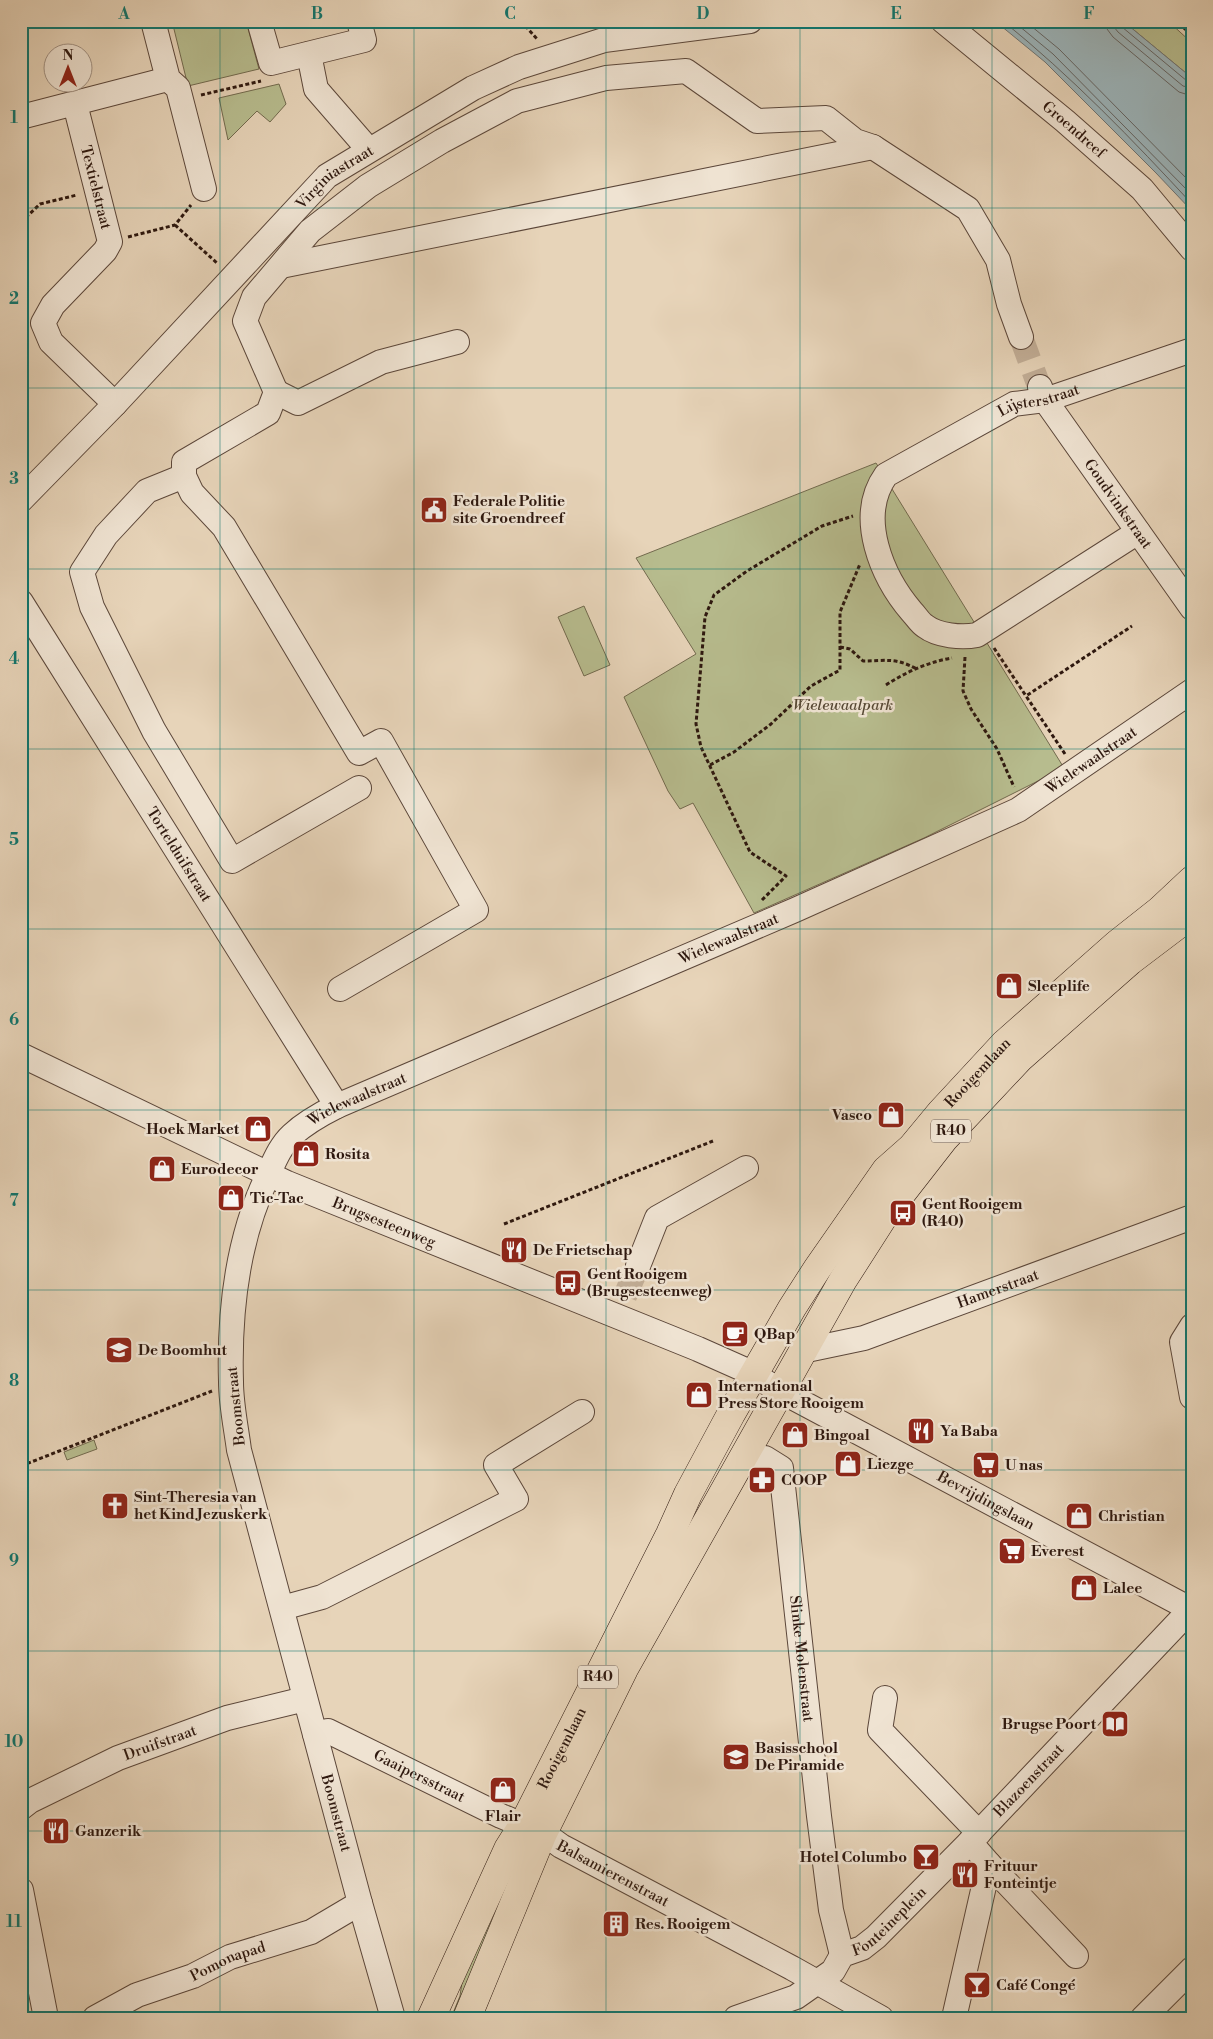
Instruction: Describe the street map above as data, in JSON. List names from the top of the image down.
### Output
{
  "streets": {
    "main road": ["Rooigemlaan", "R40"],
    "street": [
      "Groendreef",
      "Virginiastraat",
      "Textielstraat",
      "Lijsterstraat",
      "Goudvinkstraat",
      "Wielewaalstraat",
      "Tortelduifstraat",
      "Brugsesteenweg",
      "Hamerstraat",
      "Boomstraat",
      "Bevrijdingslaan",
      "Slinke Molenstraat",
      "Druifstraat",
      "Gaaipersstraat",
      "Blazoenstraat",
      "Balsamierenstraat",
      "Fonteineplein",
      "Pomonapad"
    ]
  },
  "crossings": [
    ["Virginiastraat", "Textielstraat"],
    ["Lijsterstraat", "Goudvinkstraat"],
    ["Wielewaalstraat", "Tortelduifstraat"],
    ["Wielewaalstraat", "Brugsesteenweg"],
    ["Wielewaalstraat", "Boomstraat"],
    ["Rooigemlaan", "Brugsesteenweg"],
    ["Rooigemlaan", "Hamerstraat"],
    ["Rooigemlaan", "Bevrijdingslaan"],
    ["Rooigemlaan", "Slinke Molenstraat"],
    ["Rooigemlaan", "Gaaipersstraat"],
    ["Rooigemlaan", "Balsamierenstraat"],
    ["Brugsesteenweg", "Boomstraat"],
    ["Boomstraat", "Druifstraat"],
    ["Boomstraat", "Gaaipersstraat"],
    ["Boomstraat", "Pomonapad"],
    ["Bevrijdingslaan", "Blazoenstraat"],
    ["Slinke Molenstraat", "Fonteineplein"],
    ["Gaaipersstraat", "Balsamierenstraat"],
    ["Blazoenstraat", "Fonteineplein"],
    ["Balsamierenstraat", "Fonteineplein"]
  ],
  "parks": ["Wielewaalpark"],
  "places": {
    "public building": ["Federale Politie site Groendreef"],
    "shop": [
      "Sleeplife",
      "Vasco",
      "Hoek Market",
      "Rosita",
      "Eurodecor",
      "Tic-Tac",
      "International Press Store Rooigem",
      "Bingoal",
      "Liezge",
      "Christian",
      "Lalee",
      "Flair"
    ],
    "bus stop": ["Gent Rooigem (R40)", "Gent Rooigem (Brugsesteenweg)"],
    "restaurant": [
      "De Frietschap",
      "Ya Baba",
      "Ganzerik",
      "Frituur Fonteintje"
    ],
    "cafe": ["QBap"],
    "school or university": ["De Boomhut", "Basisschool De Piramide"],
    "supermarket": ["U nas", "Everest"],
    "pharmacy": ["COOP"],
    "church": ["Sint-Theresia van het Kind Jezuskerk"],
    "library": ["Brugse Poort"],
    "bar": ["Hotel Columbo", "Café Congé"],
    "building": ["Res. Rooigem"]
  },
  "north": "top",
  "grid": {
    "columns": [
      "A",
      "B",
      "C",
      "D",
      "E",
      "F"
    ],
    "rows": [
      "1",
      "2",
      "3",
      "4",
      "5",
      "6",
      "7",
      "8",
      "9",
      "10",
      "11"
    ]
  }
}
